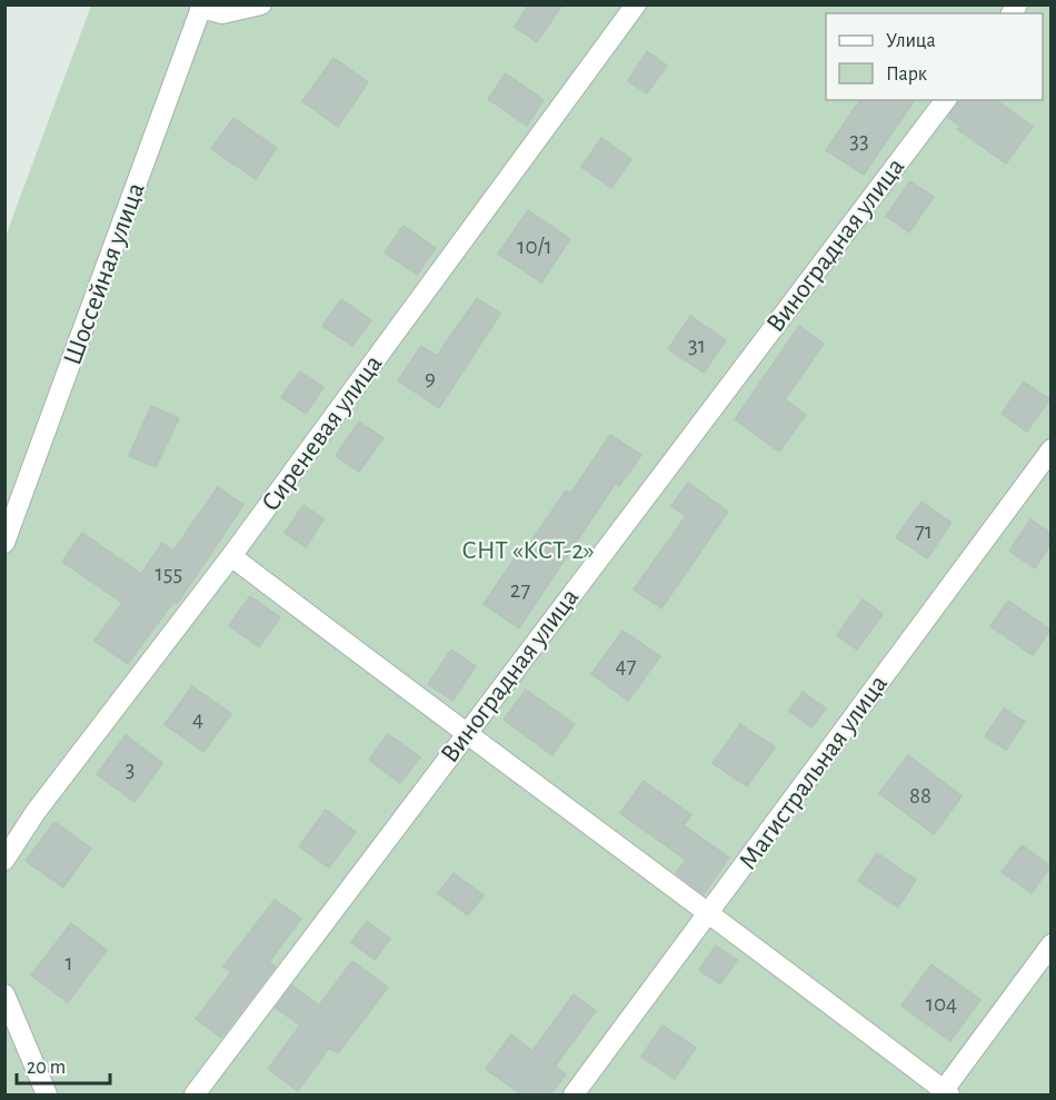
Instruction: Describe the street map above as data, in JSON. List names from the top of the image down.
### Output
{
  "streets": {
    "street": [
      "Виноградная улица",
      "Шоссейная улица",
      "Сиреневая улица",
      "Магистральная улица"
    ]
  },
  "parks": ["СНТ «КСТ-2»"],
  "house_numbers": [
    "33",
    "10/1",
    "31",
    "9",
    "71",
    "155",
    "27",
    "47",
    "4",
    "3",
    "88",
    "1",
    "104"
  ],
  "legend": ["Улица", "Парк"],
  "scale_bar": "20 m"
}
